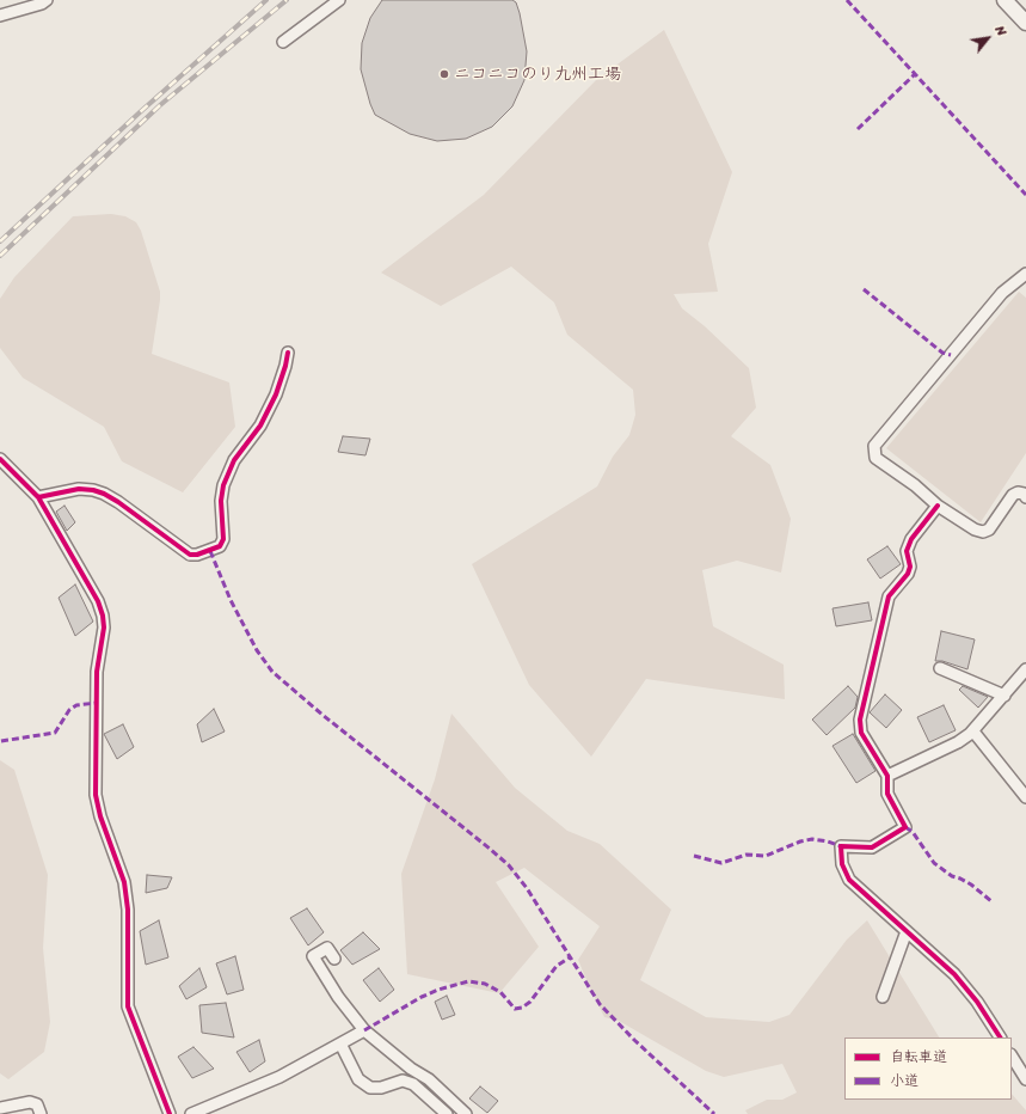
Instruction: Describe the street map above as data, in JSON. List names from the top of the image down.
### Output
{
  "places": ["ニコニコのり九州工場"],
  "legend": ["自転車道", "小道"],
  "north": "top right"
}
